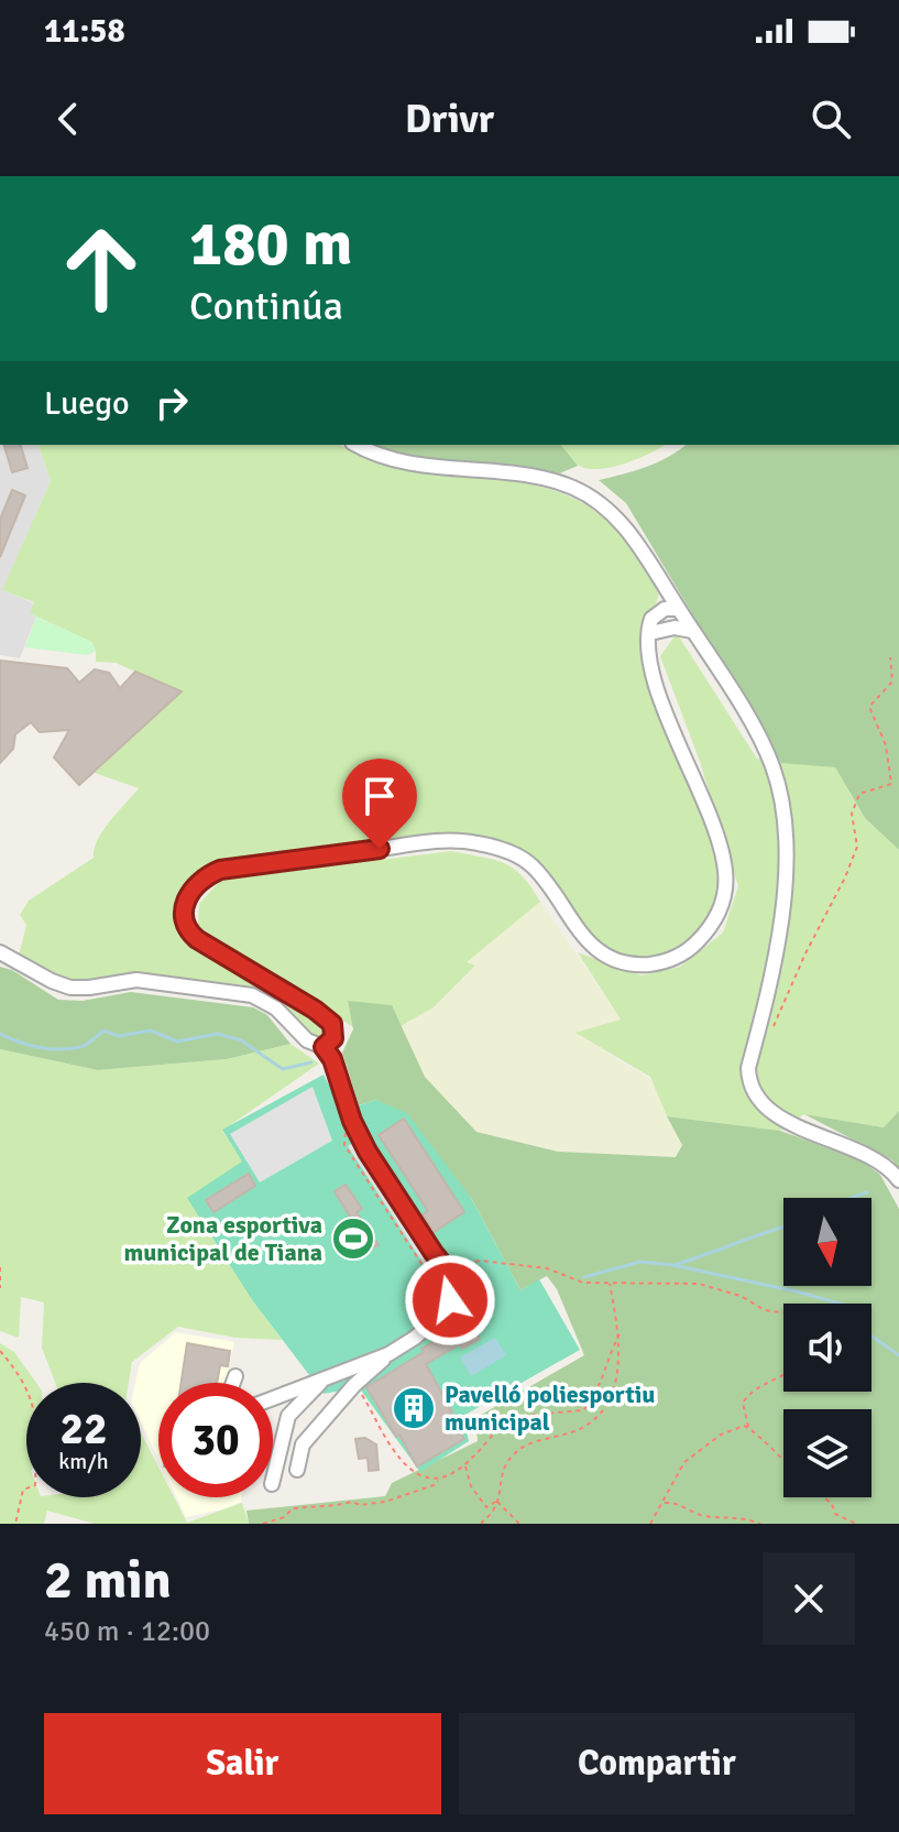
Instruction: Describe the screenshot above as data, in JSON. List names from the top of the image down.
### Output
{
  "places": {
    "sports": ["Zona esportiva municipal de Tiana"],
    "building": ["Pavelló poliesportiu municipal"]
  },
  "north": "bottom",
  "page": {
    "status": "11:58",
    "header": "Drivr",
    "turn": ["180 m", "Continúa"],
    "then": "Luego",
    "speed": "22 km/h",
    "limit": "30",
    "heading": ["2 min", "450 m · 12:00"],
    "buttons": ["Salir", "Compartir"]
  }
}
